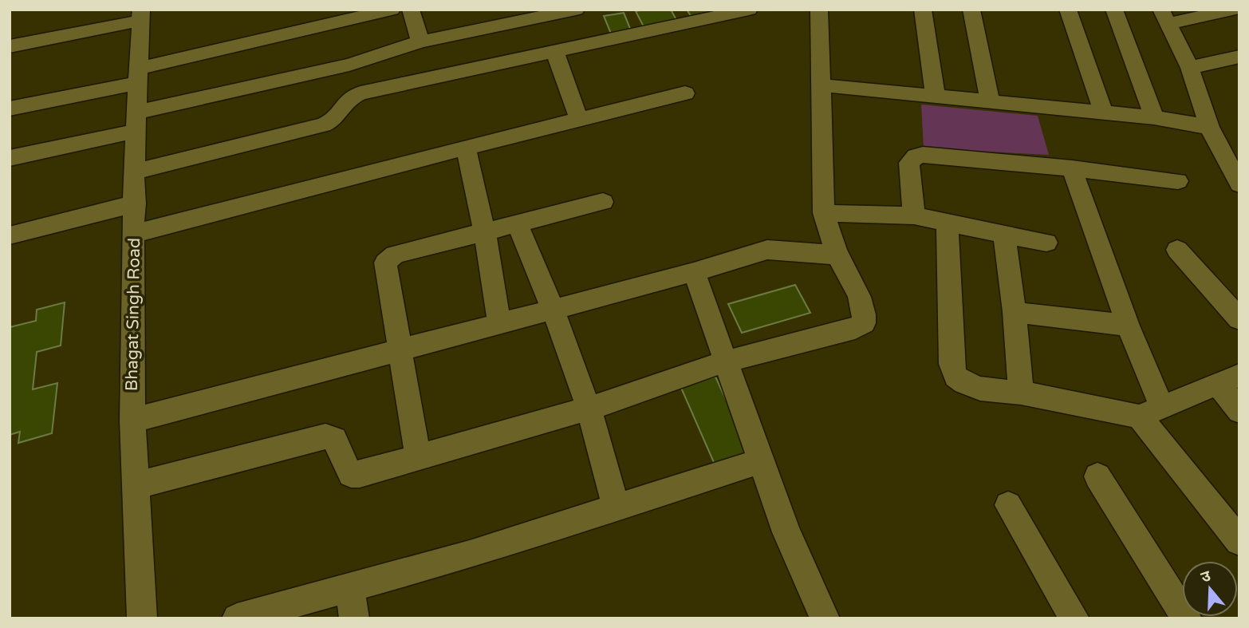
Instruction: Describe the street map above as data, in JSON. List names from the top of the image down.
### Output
{
  "streets": {
    "street": ["Bhagat Singh Road"]
  },
  "north": "top"
}
